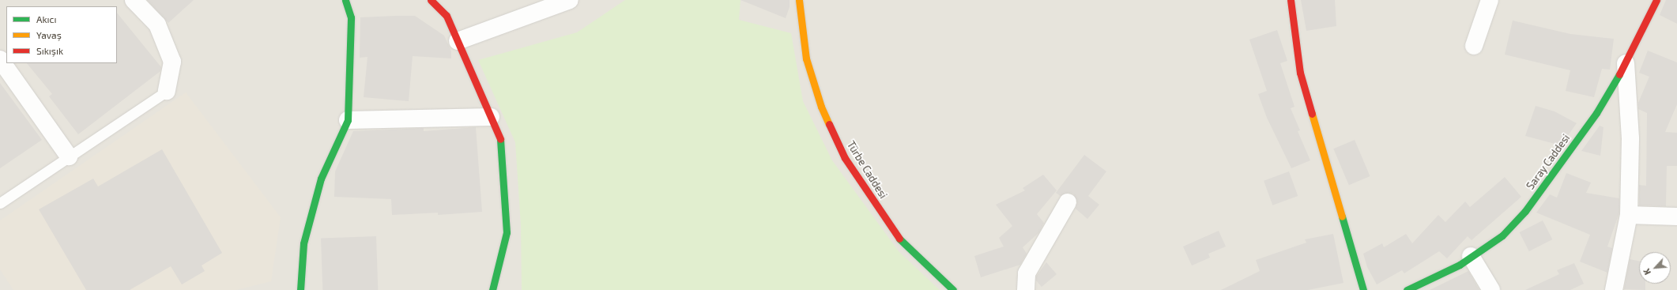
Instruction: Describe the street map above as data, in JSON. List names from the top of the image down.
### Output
{
  "streets": {
    "street": ["Saray Caddesi", "Türbe Caddesi"]
  },
  "legend": ["Akıcı", "Yavaş", "Sıkışık"],
  "north": "bottom left"
}
